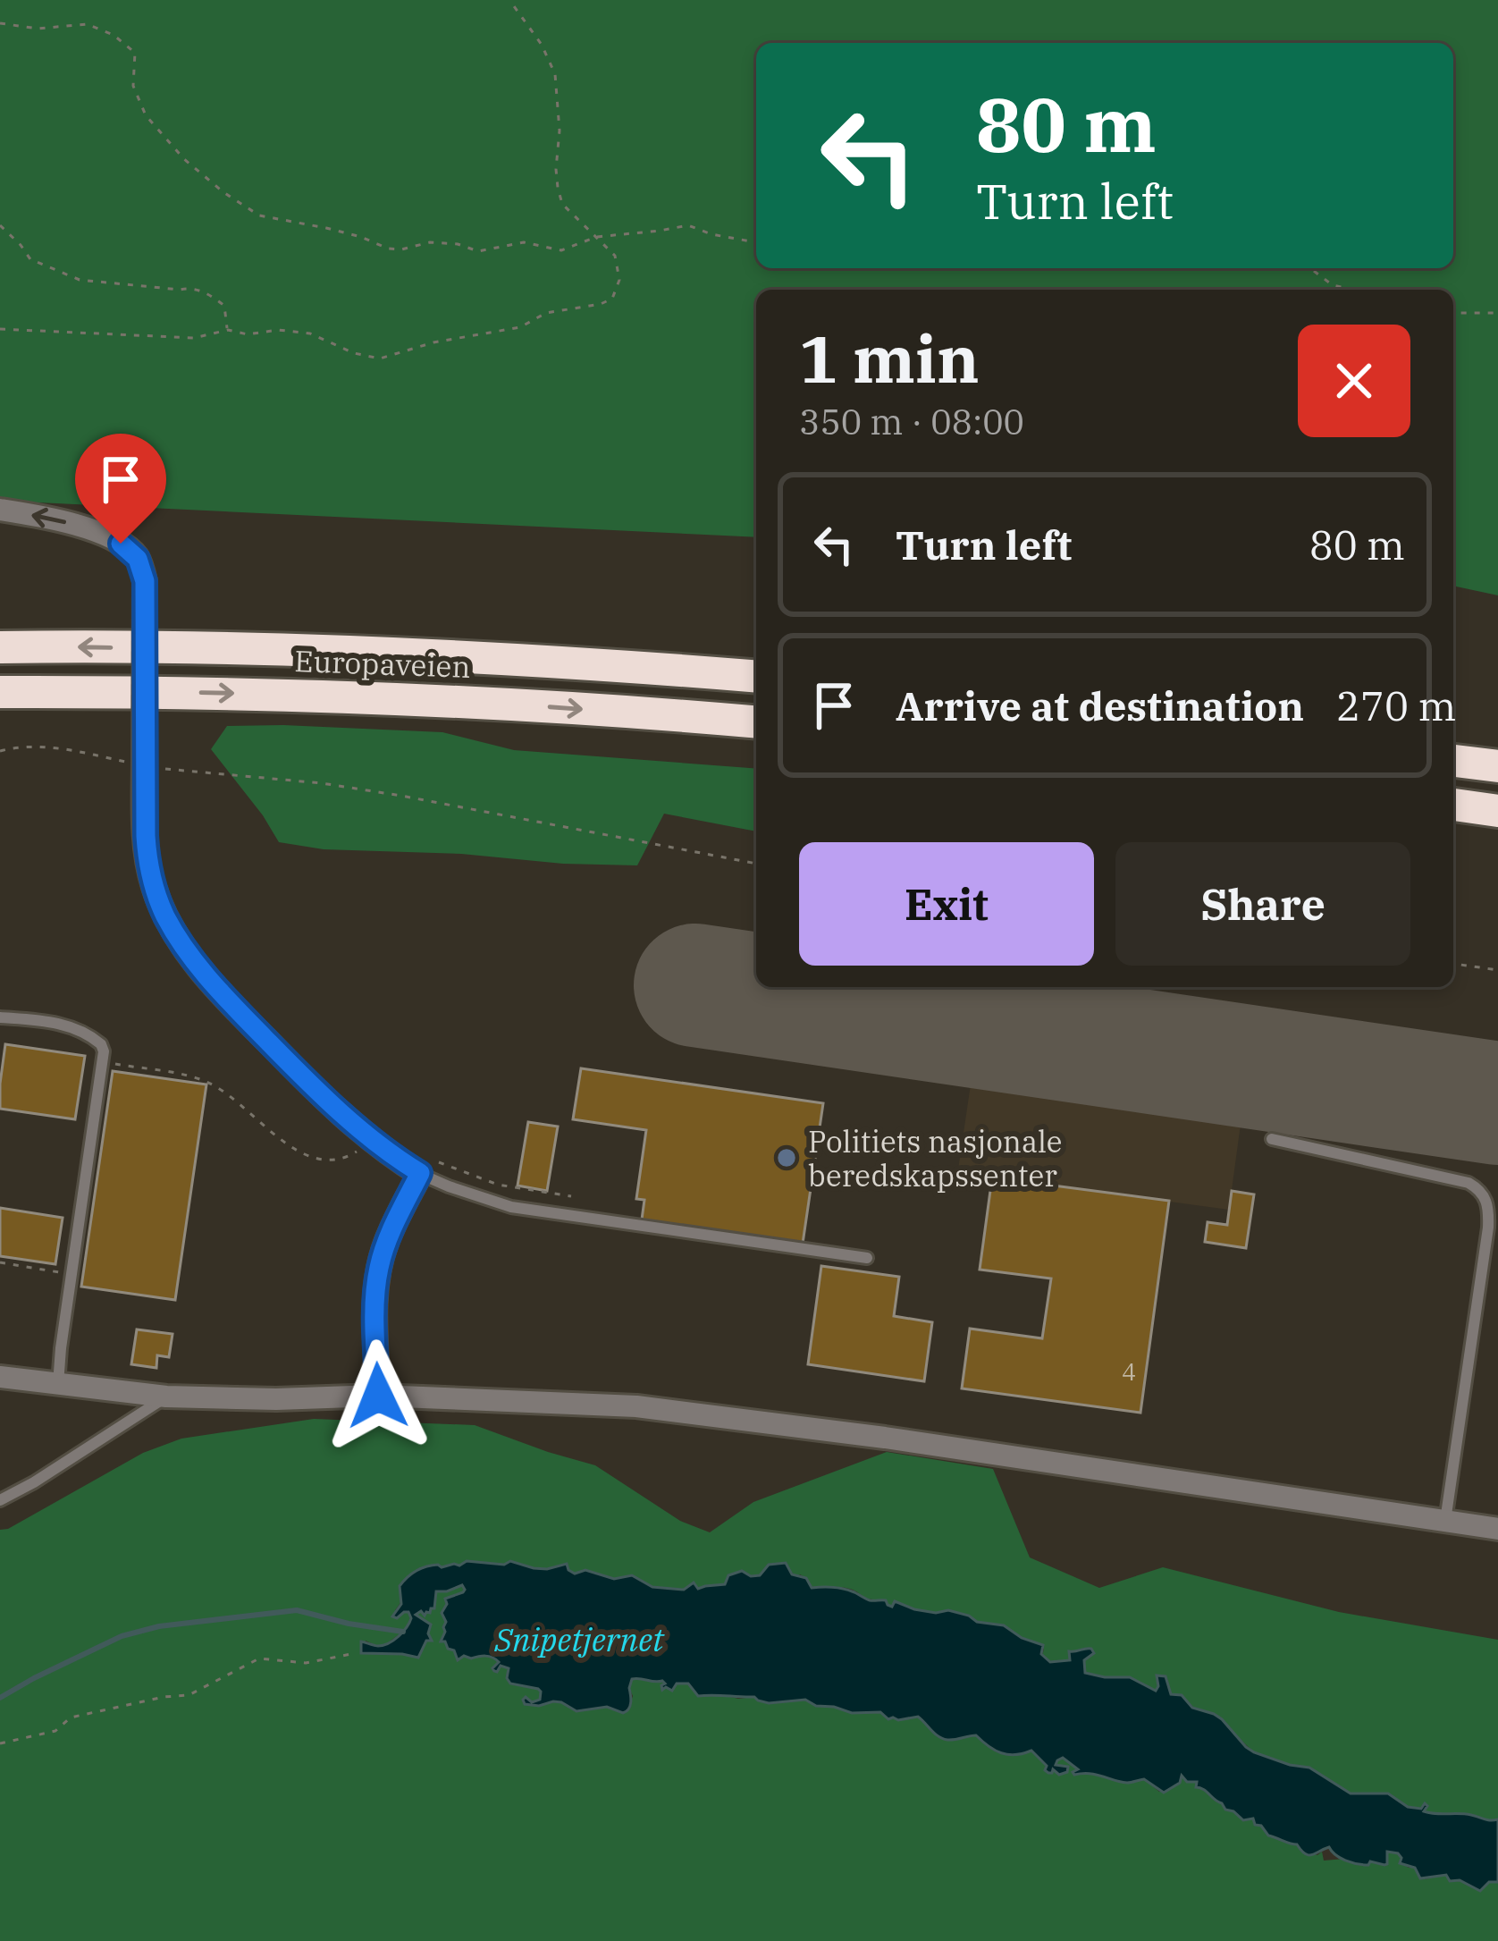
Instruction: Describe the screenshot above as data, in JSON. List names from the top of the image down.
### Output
{
  "streets": {
    "highway": ["Europaveien"]
  },
  "water": ["Snipetjernet"],
  "places": ["Politiets nasjonale beredskapssenter"],
  "house_numbers": ["4"],
  "page": {
    "turn": ["80 m", "Turn left"],
    "heading": ["1 min", "350 m · 08:00"],
    "list": [
      {
        "name": "Turn left",
        "value": "80 m"
      },
      {
        "name": "Arrive at destination",
        "value": "270 m"
      }
    ],
    "buttons": ["Exit", "Share"]
  }
}
